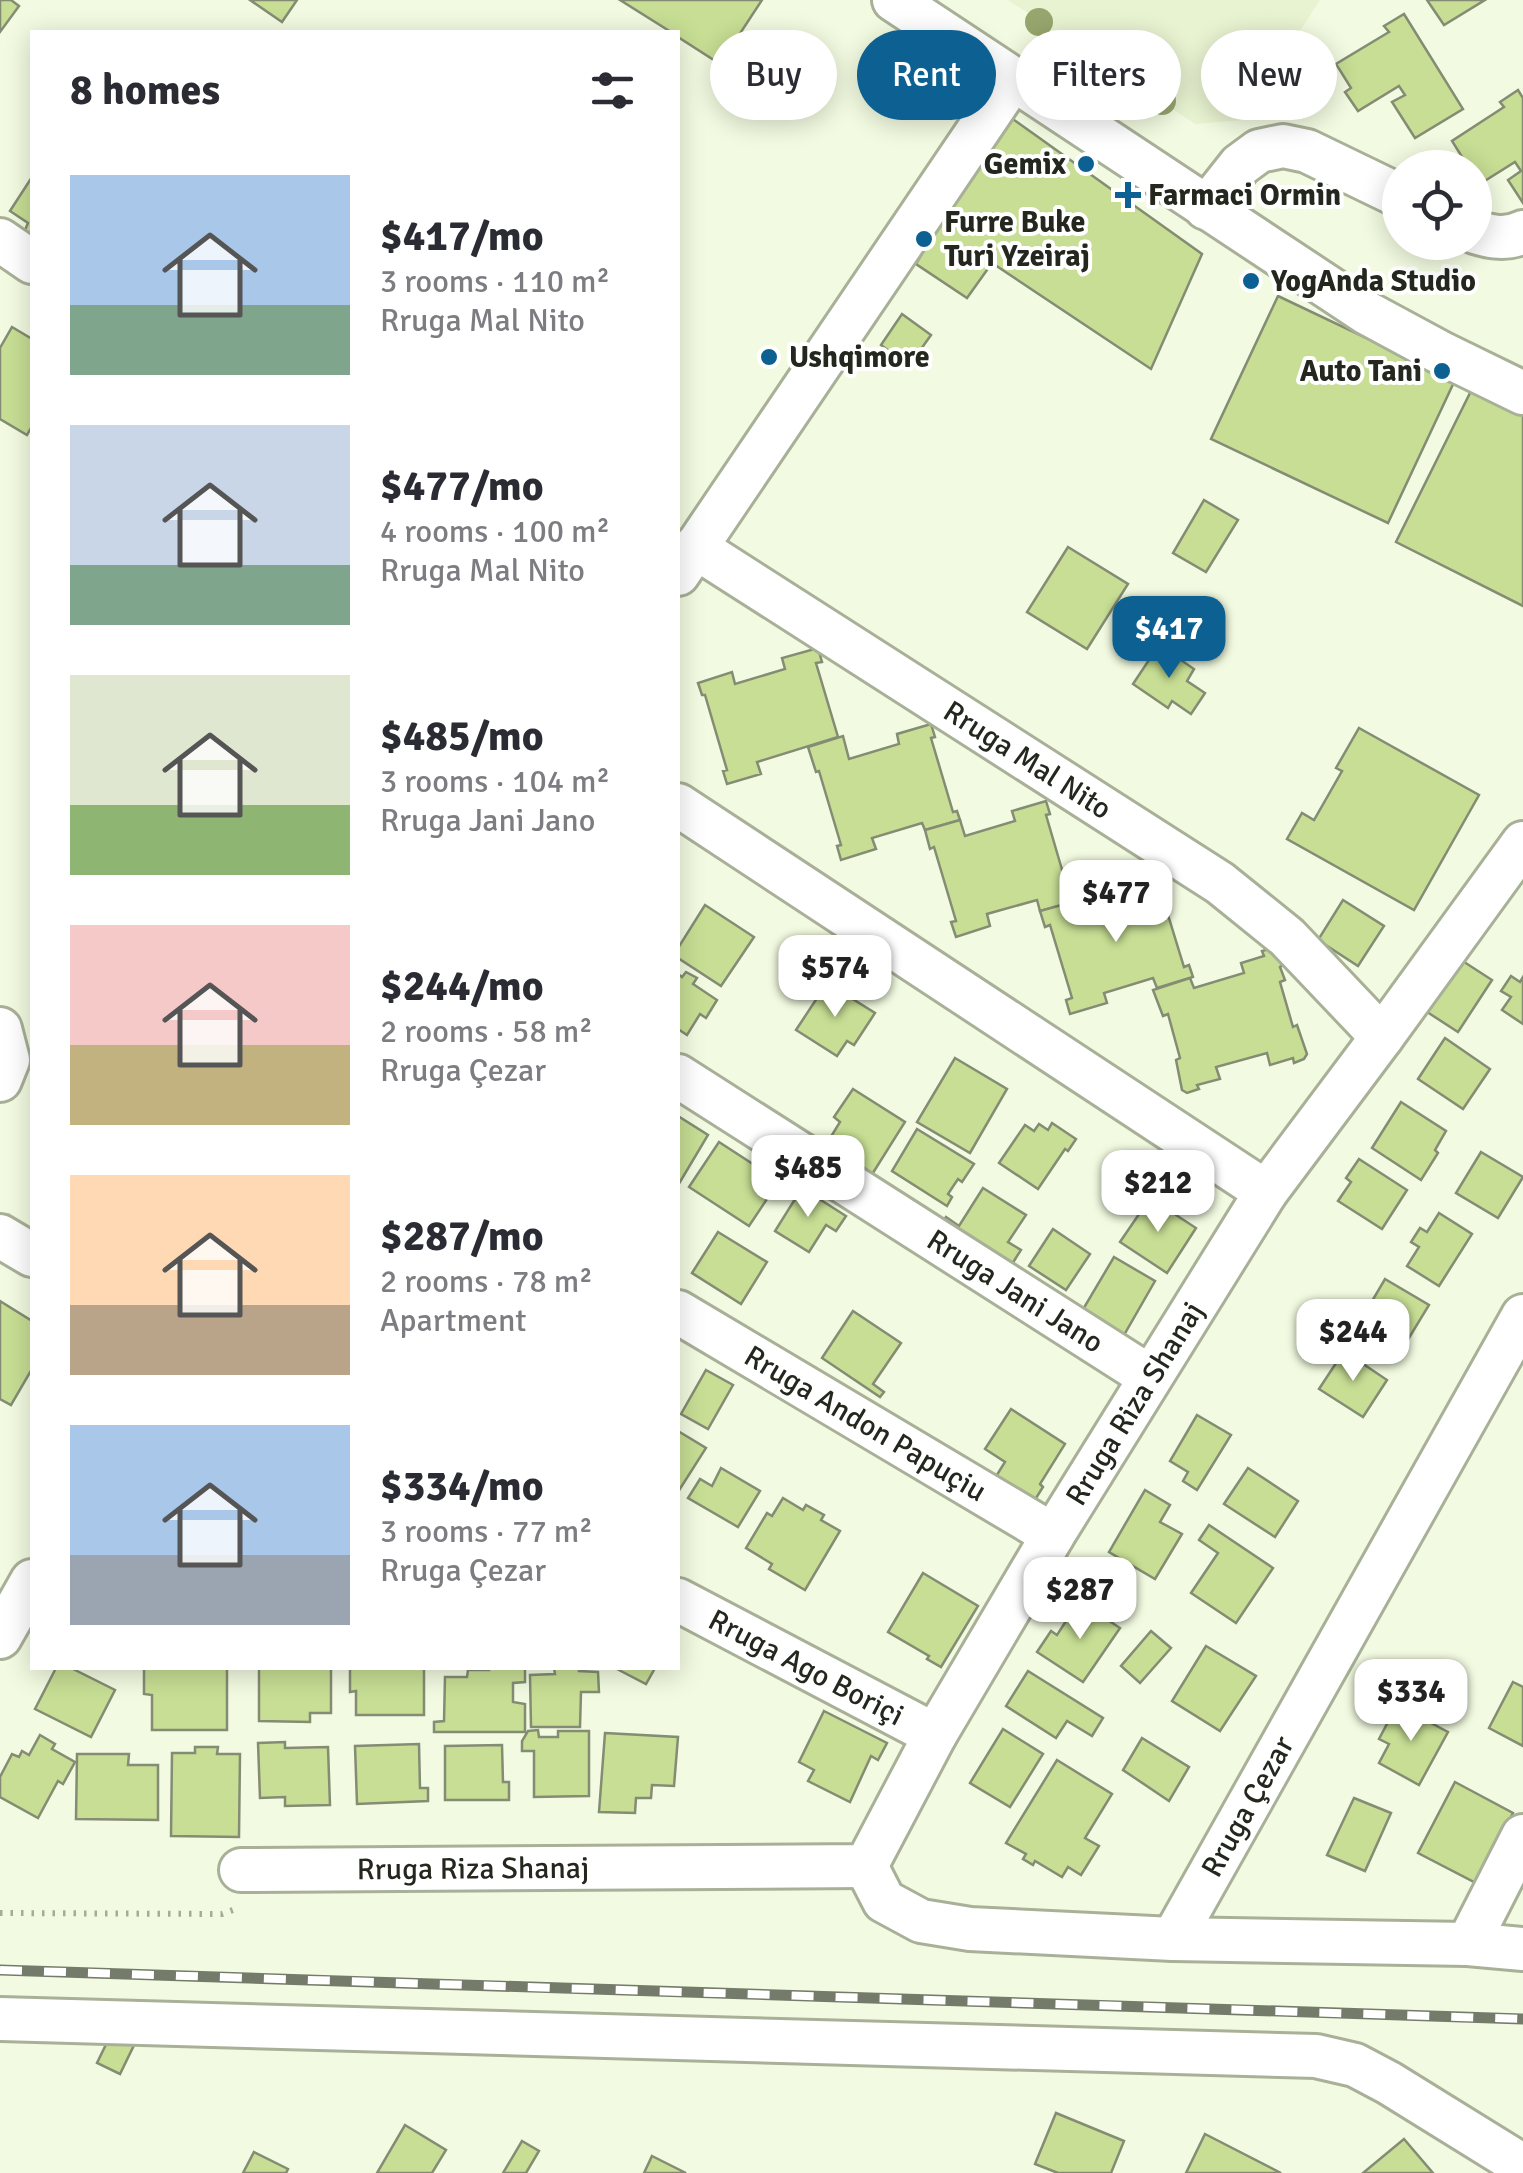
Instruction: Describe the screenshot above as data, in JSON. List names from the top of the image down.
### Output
{
  "streets": {
    "street": [
      "Rruga Mal Nito",
      "Rruga Jani Jano",
      "Rruga Riza Shanaj",
      "Rruga Andon Papuçiu",
      "Rruga Ago Boriçi",
      "Rruga Çezar"
    ]
  },
  "crossings": [
    ["Rruga Mal Nito", "Rruga Riza Shanaj"],
    ["Rruga Jani Jano", "Rruga Riza Shanaj"],
    ["Rruga Riza Shanaj", "Rruga Andon Papuçiu"],
    ["Rruga Riza Shanaj", "Rruga Ago Boriçi"]
  ],
  "places": {
    "other": [
      "Gemix",
      "Furre Buke Turi Yzeiraj",
      "YogAnda Studio",
      "Ushqimore",
      "Auto Tani"
    ],
    "health": ["Farmaci Ormin"]
  },
  "page": {
    "chip": [
      "Buy",
      "Rent",
      "Filters",
      "New"
    ],
    "heading": "8 homes",
    "list": [
      {
        "name": "$417/mo",
        "note": "3 rooms · 110 m² · Rruga Mal Nito"
      },
      {
        "name": "$477/mo",
        "note": "4 rooms · 100 m² · Rruga Mal Nito"
      },
      {
        "name": "$485/mo",
        "note": "3 rooms · 104 m² · Rruga Jani Jano"
      },
      {
        "name": "$244/mo",
        "note": "2 rooms · 58 m² · Rruga Çezar"
      },
      {
        "name": "$287/mo",
        "note": "2 rooms · 78 m² · Apartment"
      },
      {
        "name": "$334/mo",
        "note": "3 rooms · 77 m² · Rruga Çezar"
      }
    ],
    "price": [
      "$417",
      "$477",
      "$574",
      "$485",
      "$212",
      "$244",
      "$287",
      "$334"
    ]
  }
}
